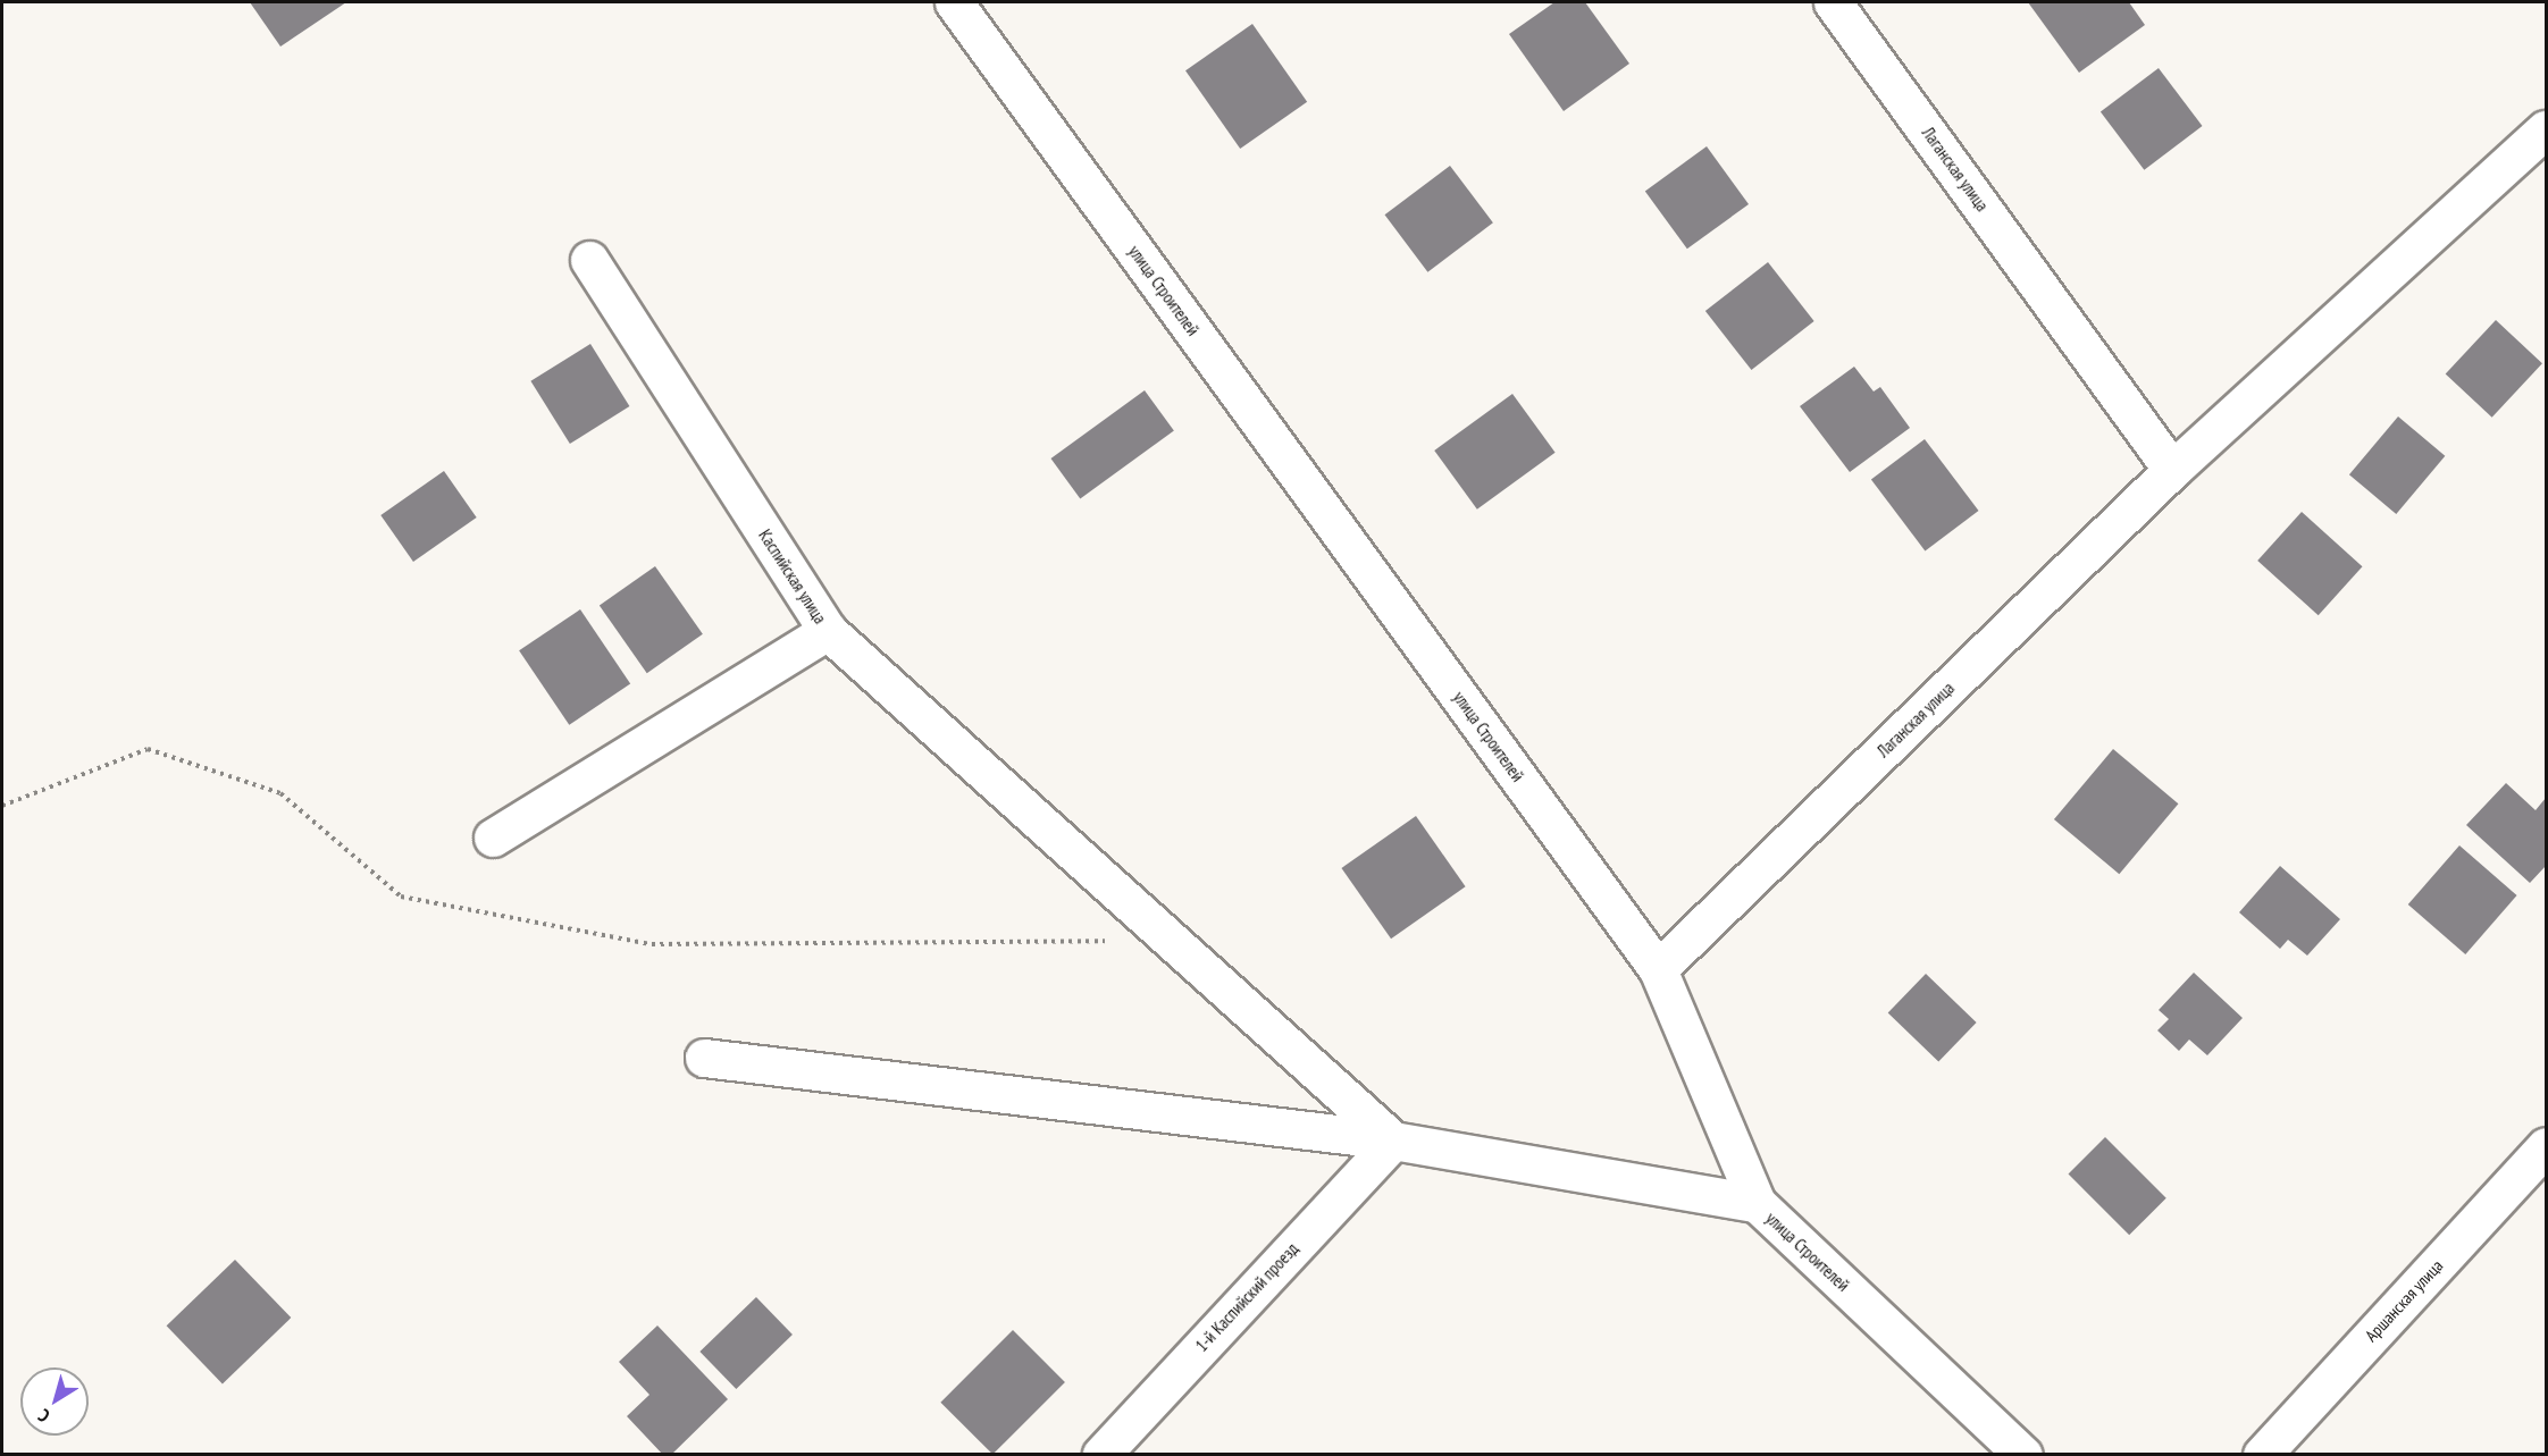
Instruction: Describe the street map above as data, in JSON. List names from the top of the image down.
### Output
{
  "streets": {
    "street": [
      "Лаганская улица",
      "улица Строителей",
      "Каспийская улица",
      "1-й Каспийский проезд",
      "Аршанская улица"
    ]
  },
  "crossings": [
    ["Лаганская улица", "улица Строителей"]
  ],
  "north": "bottom left"
}
